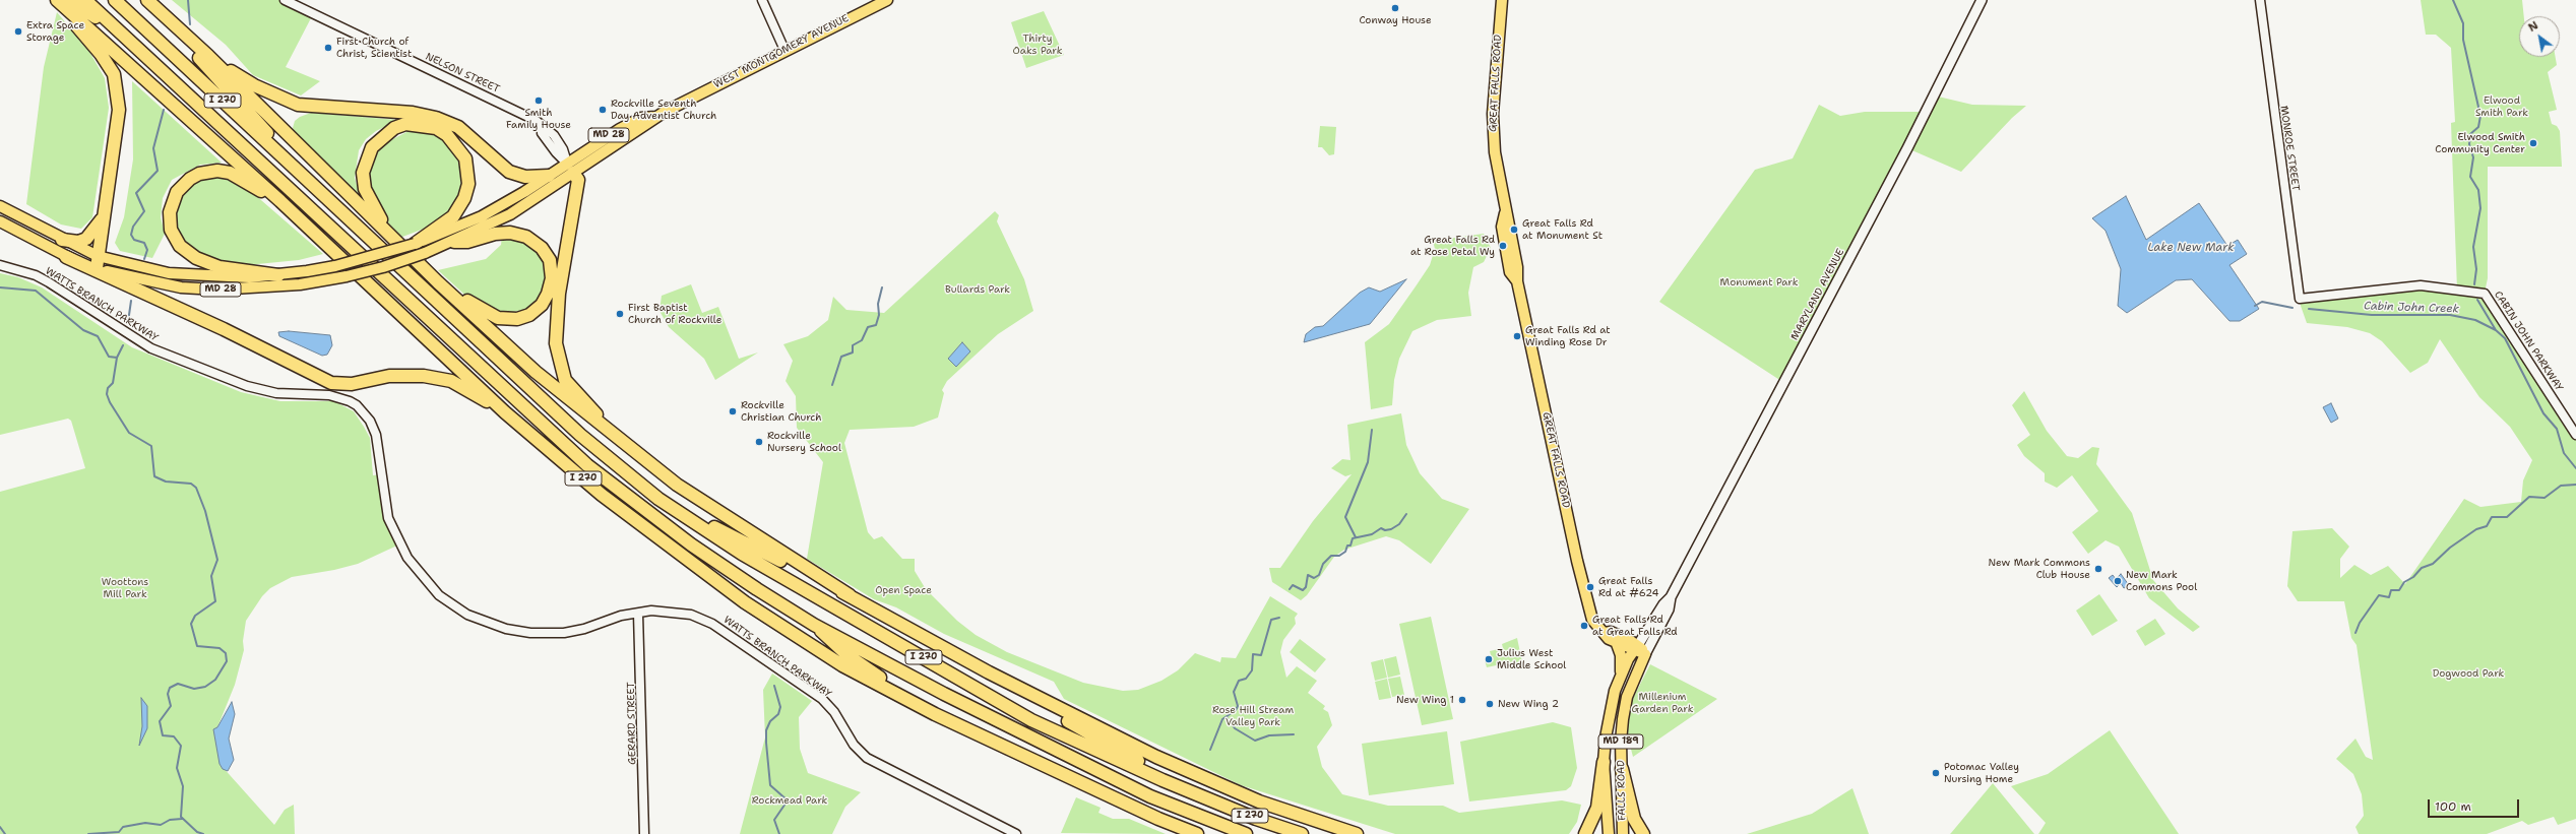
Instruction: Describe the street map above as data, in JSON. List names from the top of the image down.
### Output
{
  "streets": {
    "highway": ["I 270"],
    "main road": [
      "WEST MONTGOMERY AVENUE",
      "GREAT FALLS ROAD",
      "MD 28",
      "MARYLAND AVENUE",
      "MD 189",
      "FALLS ROAD"
    ],
    "street": [
      "NELSON STREET",
      "MONROE STREET",
      "WATTS BRANCH PARKWAY",
      "CABIN JOHN PARKWAY",
      "GERARD STREET"
    ]
  },
  "crossings": [
    ["WEST MONTGOMERY AVENUE", "NELSON STREET"],
    ["WEST MONTGOMERY AVENUE", "MD 28"],
    ["GREAT FALLS ROAD", "MARYLAND AVENUE"],
    ["GREAT FALLS ROAD", "FALLS ROAD"],
    ["MONROE STREET", "CABIN JOHN PARKWAY"],
    ["MARYLAND AVENUE", "FALLS ROAD"],
    ["WATTS BRANCH PARKWAY", "GERARD STREET"]
  ],
  "water": ["Lake New Mark", "Cabin John Creek"],
  "parks": [
    "Thirty Oaks Park",
    "Elwood Smith Park",
    "Monument Park",
    "Bullards Park",
    "Woottons Mill Park",
    "Open Space",
    "Dogwood Park",
    "Millenium Garden Park",
    "Rose Hill Stream Valley Park",
    "Rockmead Park"
  ],
  "places": [
    "Conway House",
    "Extra Space Storage",
    "First Church of Christ, Scientist",
    "Smith Family House",
    "Rockville Seventh Day Adventist Church",
    "Elwood Smith Community Center",
    "Great Falls Rd at Monument St",
    "Great Falls Rd at Rose Petal Wy",
    "First Baptist Church of Rockville",
    "Great Falls Rd at Winding Rose Dr",
    "Rockville Christian Church",
    "Rockville Nursery School",
    "New Mark Commons Club House",
    "New Mark Commons Pool",
    "Great Falls Rd at #624",
    "Great Falls Rd at Great Falls Rd",
    "Julius West Middle School",
    "New Wing 1",
    "New Wing 2",
    "Potomac Valley Nursing Home"
  ],
  "scale_bar": "100 m",
  "north": "top left"
}
